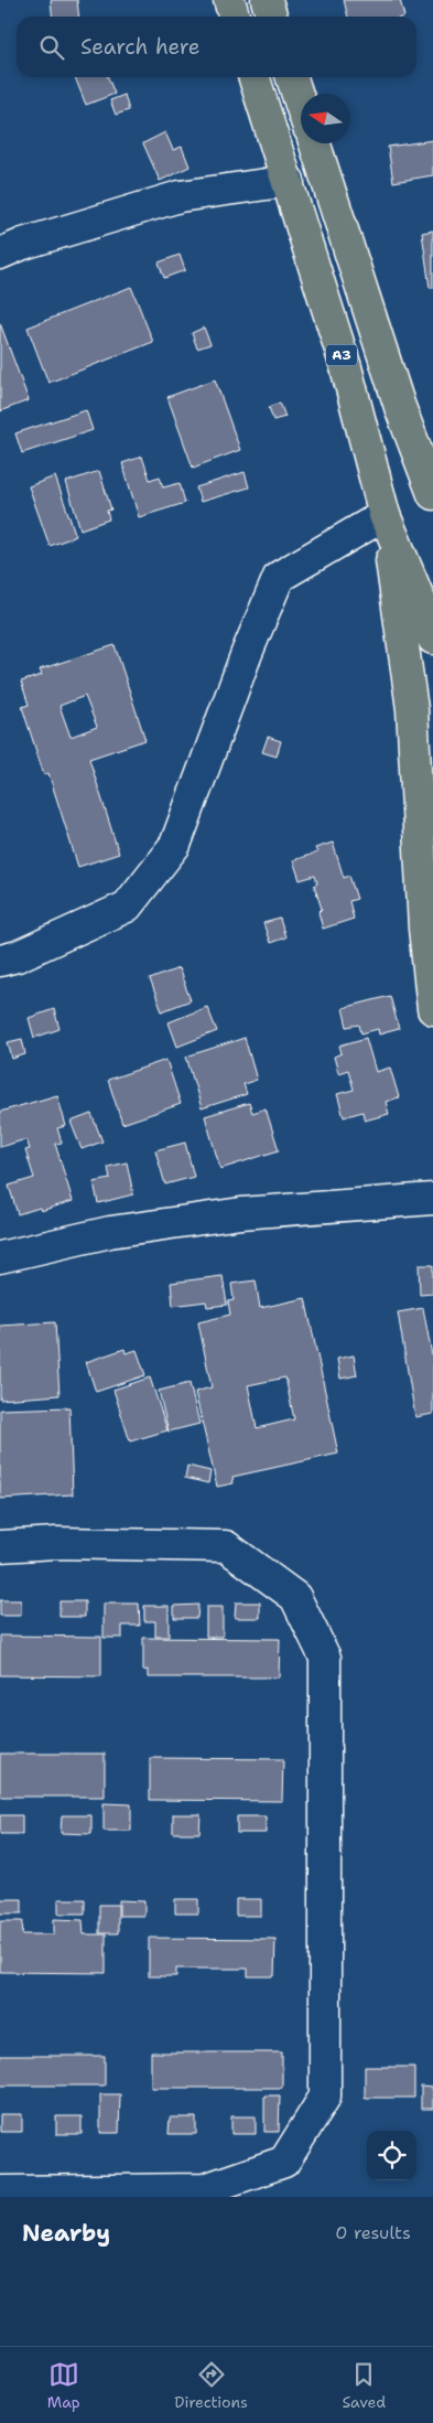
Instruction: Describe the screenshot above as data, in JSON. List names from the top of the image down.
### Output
{
  "streets": {
    "highway": ["A3"]
  },
  "north": "left",
  "page": {
    "search": "Search here",
    "heading": ["Nearby", "0 results"],
    "nav": ["Map", "Directions", "Saved"]
  }
}
